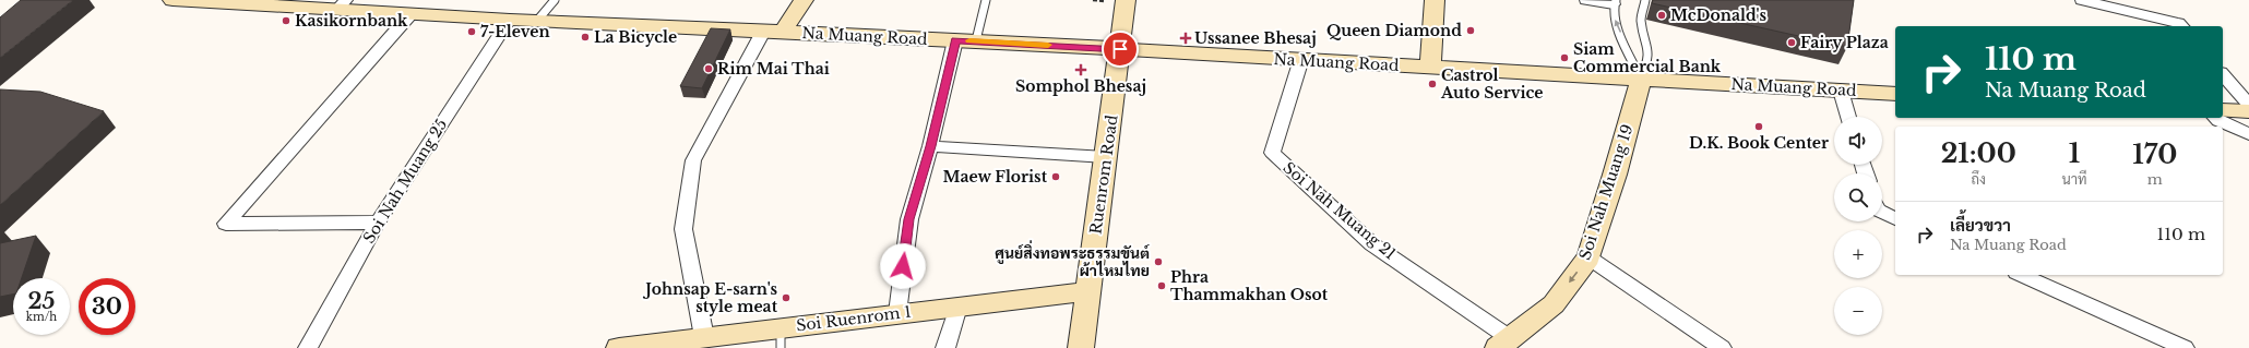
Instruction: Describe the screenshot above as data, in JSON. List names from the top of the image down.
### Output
{
  "streets": {
    "street": [
      "Na Muang Road",
      "Ruenrom Road",
      "Soi Nah Muang 25",
      "Soi Nah Muang 19",
      "Soi Nah Muang 21",
      "Soi Ruenrom 1"
    ]
  },
  "crossings": [
    ["Na Muang Road", "Ruenrom Road"],
    ["Na Muang Road", "Soi Nah Muang 25"],
    ["Na Muang Road", "Soi Nah Muang 19"],
    ["Na Muang Road", "Soi Nah Muang 21"],
    ["Ruenrom Road", "Soi Ruenrom 1"],
    ["Soi Nah Muang 19", "Soi Nah Muang 21"]
  ],
  "one_way": ["Soi Nah Muang 19"],
  "places": {
    "other": [
      "McDonald's",
      "Kasikornbank",
      "Queen Diamond",
      "7-Eleven",
      "La Bicycle",
      "Fairy Plaza",
      "Siam Commercial Bank",
      "Rim Mai Thai",
      "Castrol Auto Service",
      "D.K. Book Center",
      "Maew Florist",
      "ศูนย์สิ่งทอพระธรรมขันต์ ผ้าไหมไทย",
      "Phra Thammakhan Osot",
      "Johnsap E-sarn's style meat"
    ],
    "health": ["Ussanee Bhesaj", "Somphol Bhesaj"]
  },
  "page": {
    "turn": ["110 m", "Na Muang Road"],
    "map_buttons": ["+", "−"],
    "eta": [
      "21:00",
      "ถึง",
      "1",
      "นาที",
      "170",
      "m"
    ],
    "list": [
      {
        "name": "เลี้ยวขวา",
        "note": "Na Muang Road",
        "value": "110 m"
      }
    ],
    "speed": "25 km/h",
    "limit": "30"
  }
}
